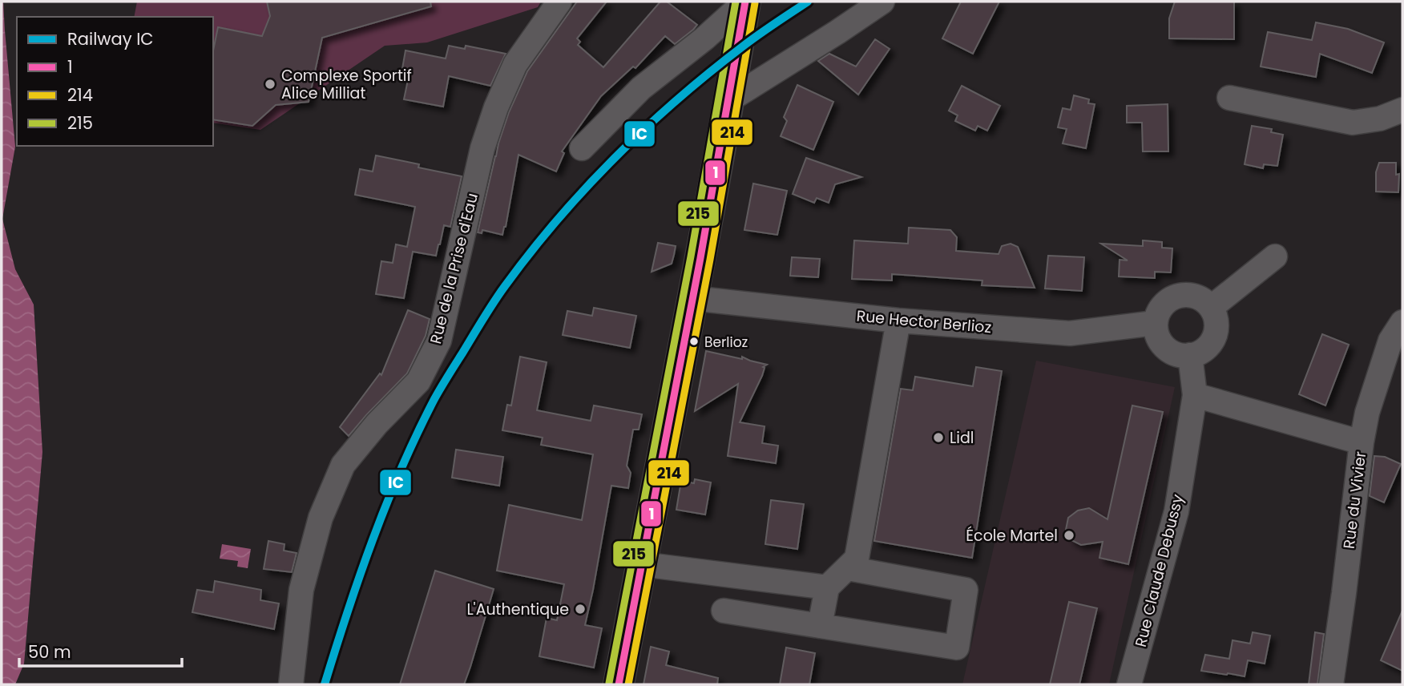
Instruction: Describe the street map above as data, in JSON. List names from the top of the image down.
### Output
{
  "streets": {
    "street": [
      "Rue de la Prise d'Eau",
      "Rue Hector Berlioz",
      "Rue du Vivier",
      "Rue Claude Debussy"
    ]
  },
  "crossings": [
    ["Rue Hector Berlioz", "Rue Claude Debussy"]
  ],
  "places": [
    "Complexe Sportif Alice Milliat",
    "Berlioz",
    "Lidl",
    "École Martel",
    "L'Authentique"
  ],
  "lines": [
    "rail line IC",
    "transit line 1",
    "transit line 215",
    "transit line 214"
  ],
  "legend": [
    "Railway IC",
    "1",
    "214",
    "215"
  ],
  "scale_bar": "50 m"
}
